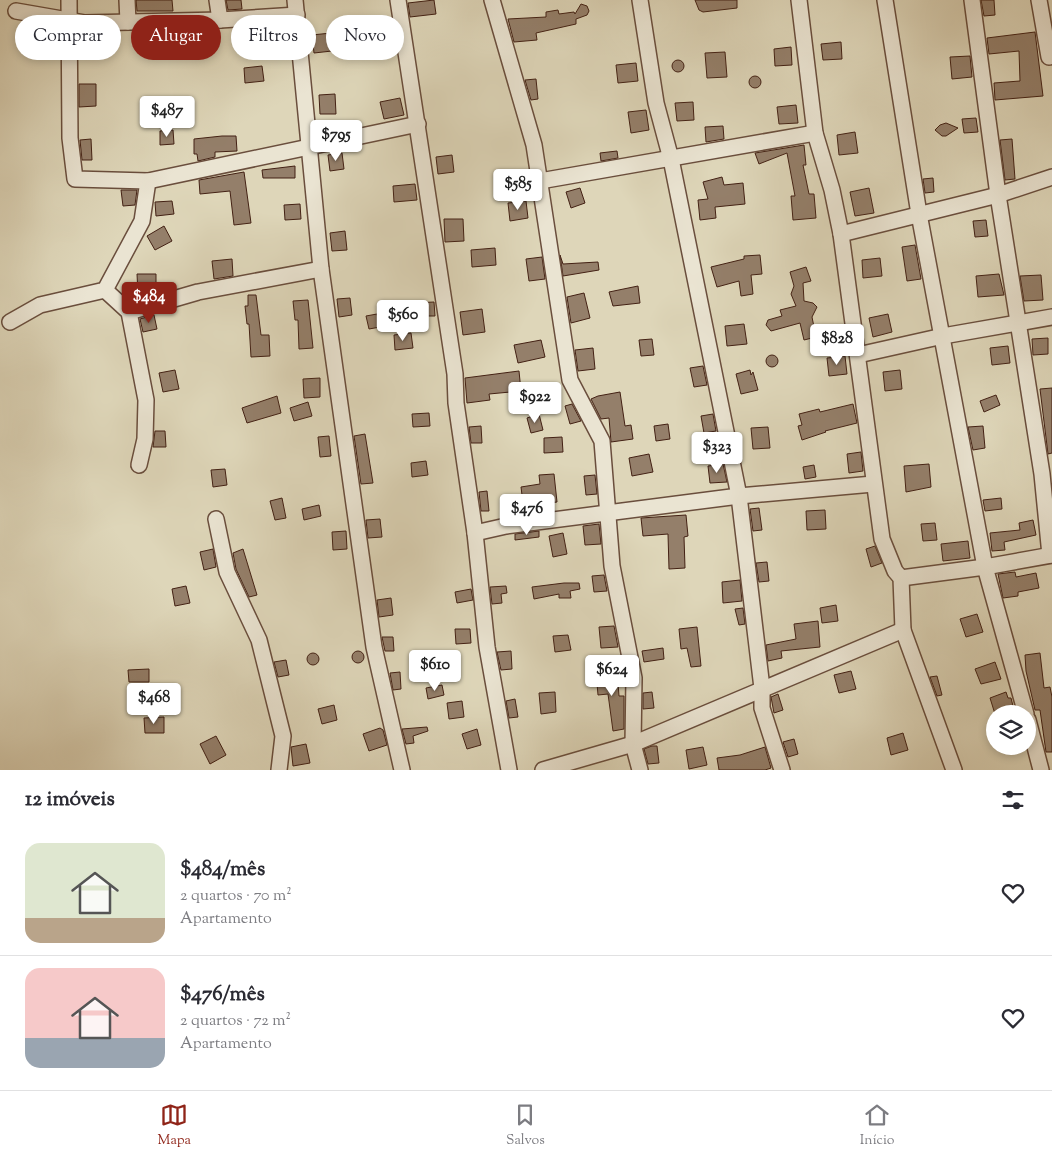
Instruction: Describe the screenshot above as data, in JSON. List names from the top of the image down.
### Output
{
  "page": {
    "chip": [
      "Comprar",
      "Alugar",
      "Filtros",
      "Novo"
    ],
    "price": [
      "$487",
      "$795",
      "$585",
      "$484",
      "$560",
      "$828",
      "$922",
      "$323",
      "$476",
      "$610",
      "$624",
      "$468"
    ],
    "heading": "12 imóveis",
    "list": [
      {
        "name": "$484/mês",
        "note": "2 quartos · 70 m² · Apartamento"
      },
      {
        "name": "$476/mês",
        "note": "2 quartos · 72 m² · Apartamento"
      }
    ],
    "tabs": ["Mapa", "Salvos", "Início"]
  }
}
